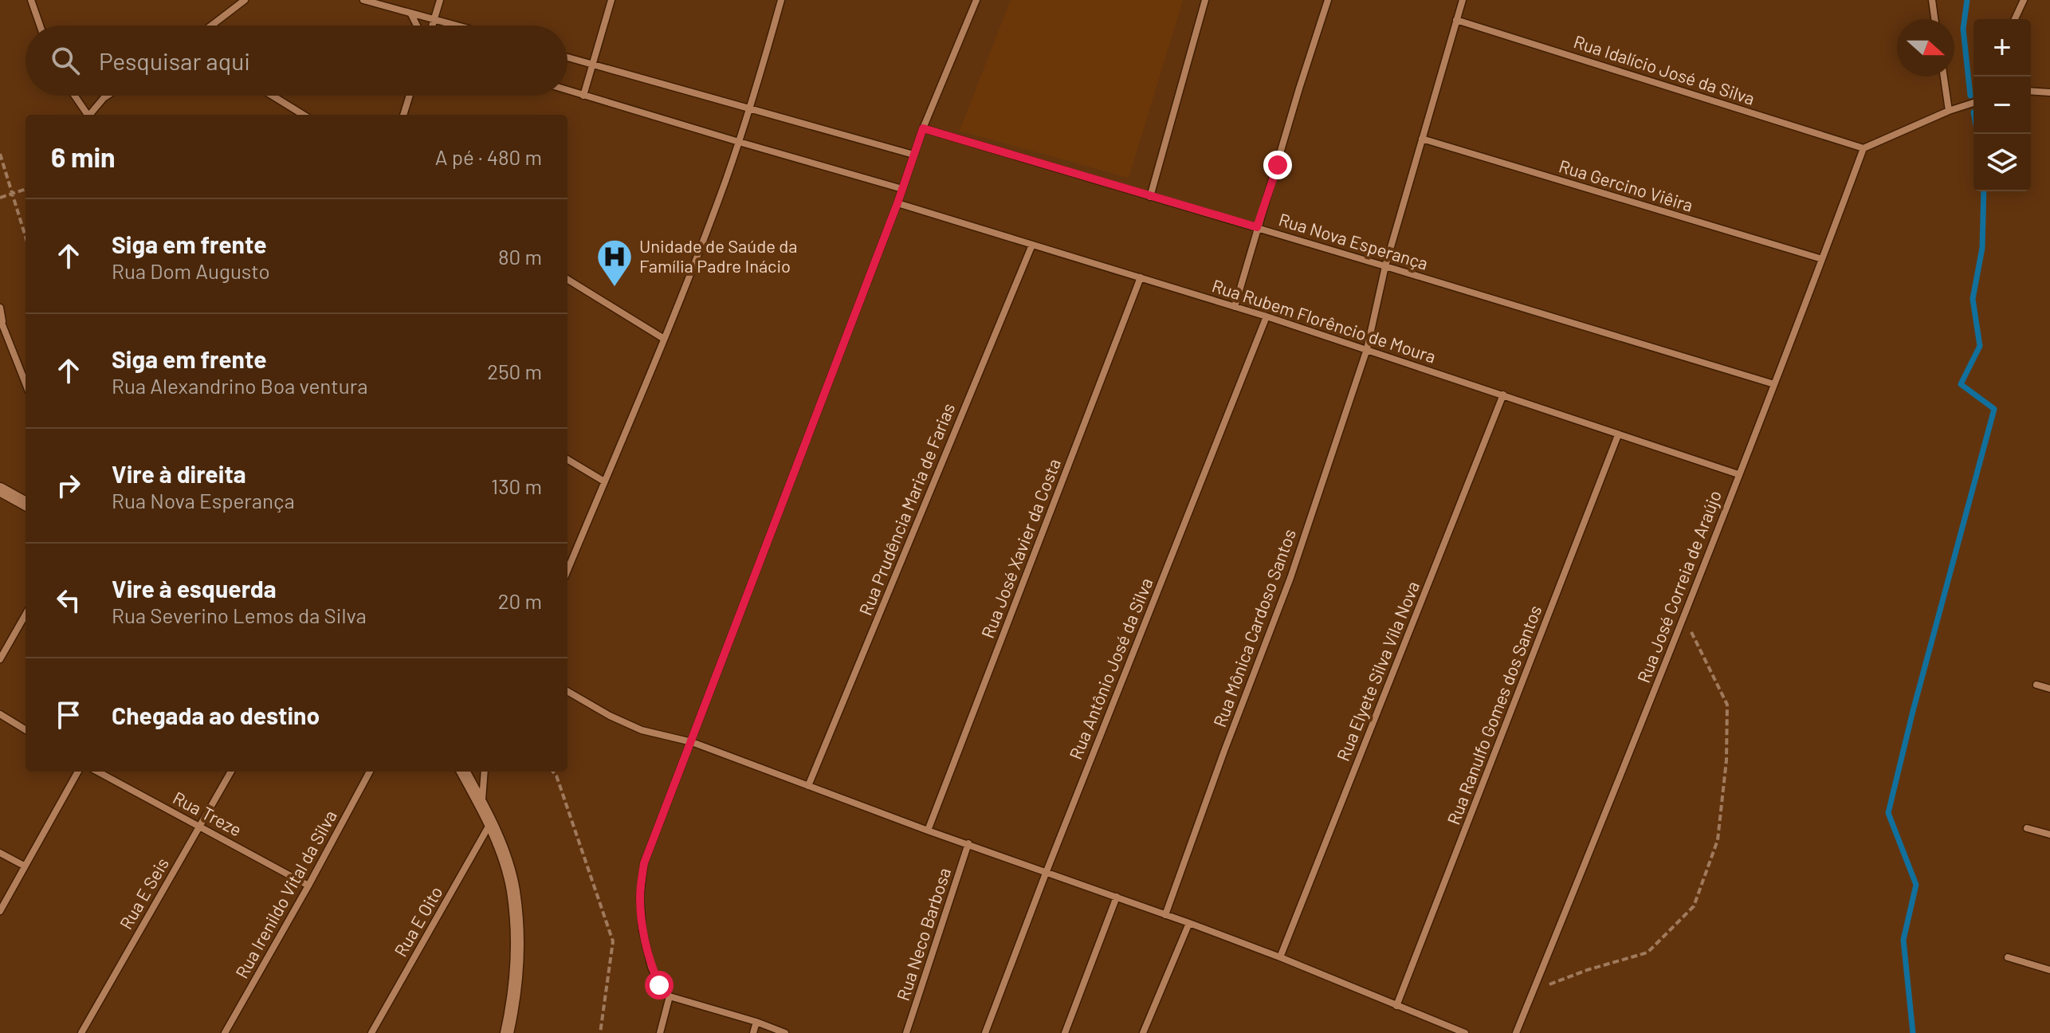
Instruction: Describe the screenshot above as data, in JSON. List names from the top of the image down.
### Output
{
  "streets": {
    "street": [
      "Rua Idalício José da Silva",
      "Rua Gercino Viêira",
      "Rua Nova Esperança",
      "Rua Rubem Florêncio de Moura",
      "Rua Prudência Maria de Farias",
      "Rua José Xavier da Costa",
      "Rua José Correia de Araújo",
      "Rua Mônica Cardoso Santos",
      "Rua Antônio José da Silva",
      "Rua Elyete Silva Vila Nova",
      "Rua Ranulfo Gomes dos Santos",
      "Rua Treze",
      "Rua E Seis",
      "Rua Irenildo Vital da Silva",
      "Rua E Oito",
      "Rua Neco Barbosa"
    ]
  },
  "crossings": [
    ["Rua Idalício José da Silva", "Rua José Correia de Araújo"],
    ["Rua Idalício José da Silva", "Rua Mônica Cardoso Santos"],
    ["Rua Gercino Viêira", "Rua José Correia de Araújo"],
    ["Rua Gercino Viêira", "Rua Mônica Cardoso Santos"],
    ["Rua Nova Esperança", "Rua José Correia de Araújo"],
    ["Rua Nova Esperança", "Rua Mônica Cardoso Santos"],
    ["Rua Rubem Florêncio de Moura", "Rua Prudência Maria de Farias"],
    ["Rua Rubem Florêncio de Moura", "Rua José Xavier da Costa"],
    ["Rua Rubem Florêncio de Moura", "Rua José Correia de Araújo"],
    ["Rua Rubem Florêncio de Moura", "Rua Mônica Cardoso Santos"],
    ["Rua Rubem Florêncio de Moura", "Rua Antônio José da Silva"],
    ["Rua Rubem Florêncio de Moura", "Rua Elyete Silva Vila Nova"],
    ["Rua Rubem Florêncio de Moura", "Rua Ranulfo Gomes dos Santos"],
    ["Rua Treze", "Rua E Seis"],
    ["Rua Treze", "Rua Irenildo Vital da Silva"]
  ],
  "places": {
    "hospital": ["Unidade de Saúde da Família Padre Inácio"]
  },
  "north": "right",
  "page": {
    "map_buttons": ["+", "−"],
    "search": "Pesquisar aqui",
    "heading": ["6 min", "A pé · 480 m"],
    "list": [
      ["Siga em frente", "Rua Dom Augusto", "80 m"],
      ["Siga em frente", "Rua Alexandrino Boa ventura", "250 m"],
      ["Vire à direita", "Rua Nova Esperança", "130 m"],
      ["Vire à esquerda", "Rua Severino Lemos da Silva", "20 m"],
      "Chegada ao destino"
    ]
  }
}
